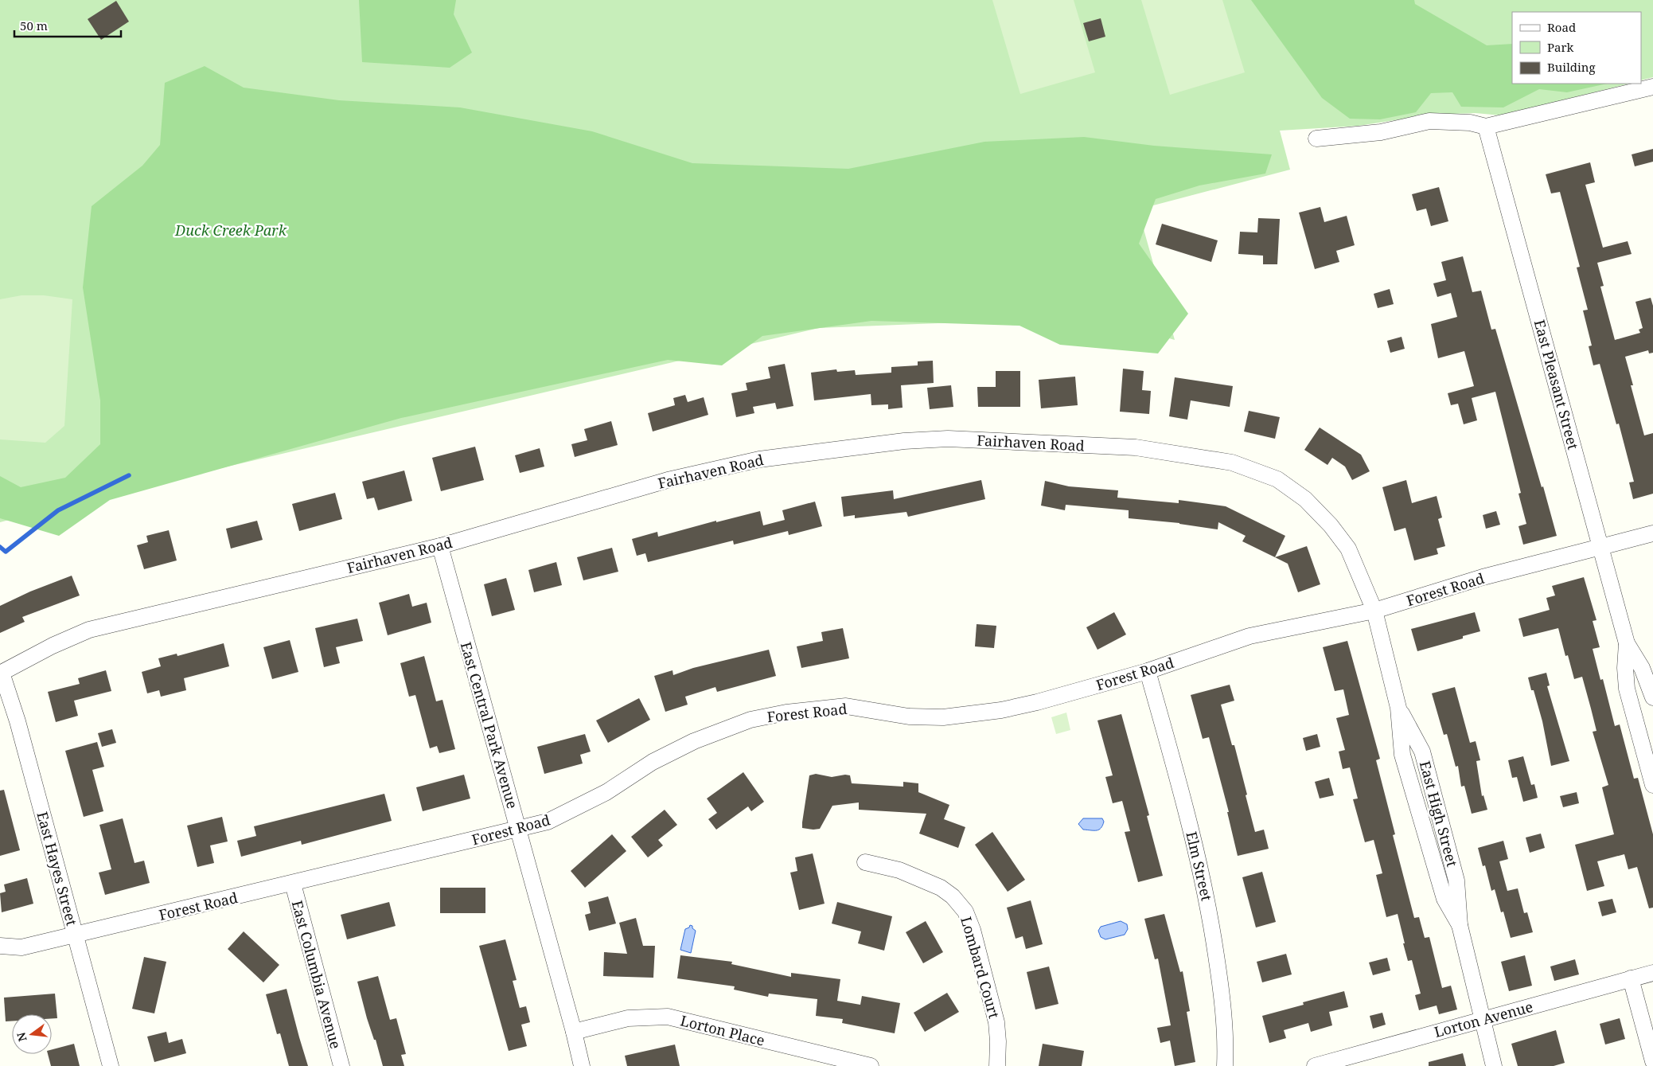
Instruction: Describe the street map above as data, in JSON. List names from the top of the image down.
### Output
{
  "streets": {
    "street": [
      "East Pleasant Street",
      "Fairhaven Road",
      "Forest Road",
      "East Central Park Avenue",
      "East High Street",
      "Elm Street",
      "East Hayes Street",
      "Lombard Court",
      "East Columbia Avenue",
      "Lorton Avenue",
      "Lorton Place"
    ]
  },
  "crossings": [
    ["East Pleasant Street", "Forest Road"],
    ["Fairhaven Road", "Forest Road"],
    ["Fairhaven Road", "East Central Park Avenue"],
    ["Fairhaven Road", "East High Street"],
    ["Fairhaven Road", "East Hayes Street"],
    ["Forest Road", "East Central Park Avenue"],
    ["Forest Road", "East High Street"],
    ["Forest Road", "Elm Street"],
    ["Forest Road", "East Hayes Street"],
    ["Forest Road", "East Columbia Avenue"],
    ["East Central Park Avenue", "Lorton Place"],
    ["East High Street", "Lorton Avenue"]
  ],
  "parks": ["Duck Creek Park"],
  "legend": ["Road", "Park", "Building"],
  "scale_bar": "50 m",
  "north": "left"
}
